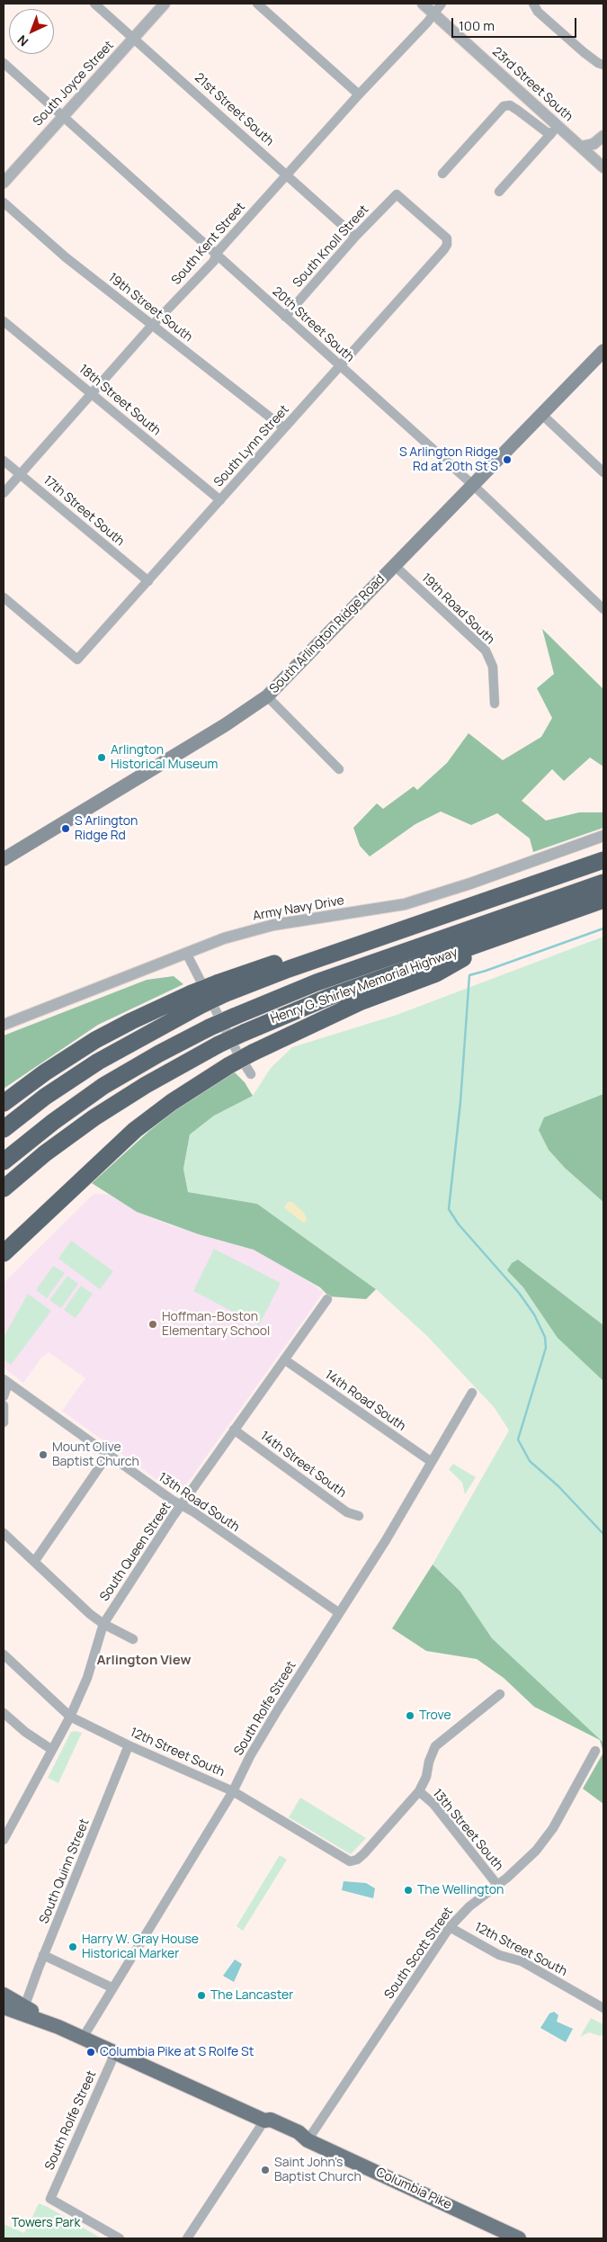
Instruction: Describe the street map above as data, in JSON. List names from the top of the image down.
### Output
{
  "streets": {
    "highway": ["Henry G. Shirley Memorial Highway"],
    "main road": ["South Arlington Ridge Road", "Columbia Pike"],
    "street": [
      "South Joyce Street",
      "23rd Street South",
      "21st Street South",
      "South Kent Street",
      "South Knoll Street",
      "19th Street South",
      "20th Street South",
      "18th Street South",
      "South Lynn Street",
      "17th Street South",
      "19th Road South",
      "Army Navy Drive",
      "14th Road South",
      "14th Street South",
      "13th Road South",
      "South Queen Street",
      "South Rolfe Street",
      "12th Street South",
      "13th Street South",
      "South Quinn Street",
      "South Scott Street"
    ]
  },
  "crossings": [
    ["South Joyce Street", "21st Street South"],
    ["South Joyce Street", "20th Street South"],
    ["23rd Street South", "South Kent Street"],
    ["21st Street South", "South Kent Street"],
    ["21st Street South", "South Knoll Street"],
    ["South Kent Street", "19th Street South"],
    ["South Kent Street", "20th Street South"],
    ["South Kent Street", "18th Street South"],
    ["South Kent Street", "17th Street South"],
    ["South Knoll Street", "20th Street South"],
    ["South Knoll Street", "South Lynn Street"],
    ["19th Street South", "South Lynn Street"],
    ["20th Street South", "South Lynn Street"],
    ["20th Street South", "South Arlington Ridge Road"],
    ["18th Street South", "South Lynn Street"],
    ["South Lynn Street", "17th Street South"],
    ["19th Road South", "South Arlington Ridge Road"],
    ["14th Road South", "South Queen Street"],
    ["14th Road South", "South Rolfe Street"],
    ["14th Street South", "South Queen Street"],
    ["13th Road South", "South Queen Street"],
    ["13th Road South", "South Rolfe Street"],
    ["South Queen Street", "12th Street South"],
    ["South Rolfe Street", "12th Street South"],
    ["South Rolfe Street", "Columbia Pike"],
    ["12th Street South", "13th Street South"],
    ["12th Street South", "South Quinn Street"],
    ["12th Street South", "South Scott Street"],
    ["13th Street South", "South Scott Street"],
    ["South Quinn Street", "Columbia Pike"],
    ["South Scott Street", "Columbia Pike"]
  ],
  "districts": ["Arlington View"],
  "parks": ["Towers Park"],
  "places": [
    "S Arlington Ridge Rd at 20th St S",
    "Arlington Historical Museum",
    "S Arlington Ridge Rd",
    "Hoffman-Boston Elementary School",
    "Mount Olive Baptist Church",
    "Trove",
    "The Wellington",
    "Harry W. Gray House Historical Marker",
    "The Lancaster",
    "Columbia Pike at S Rolfe St",
    "Saint John's Baptist Church"
  ],
  "scale_bar": "100 m",
  "north": "bottom left"
}
